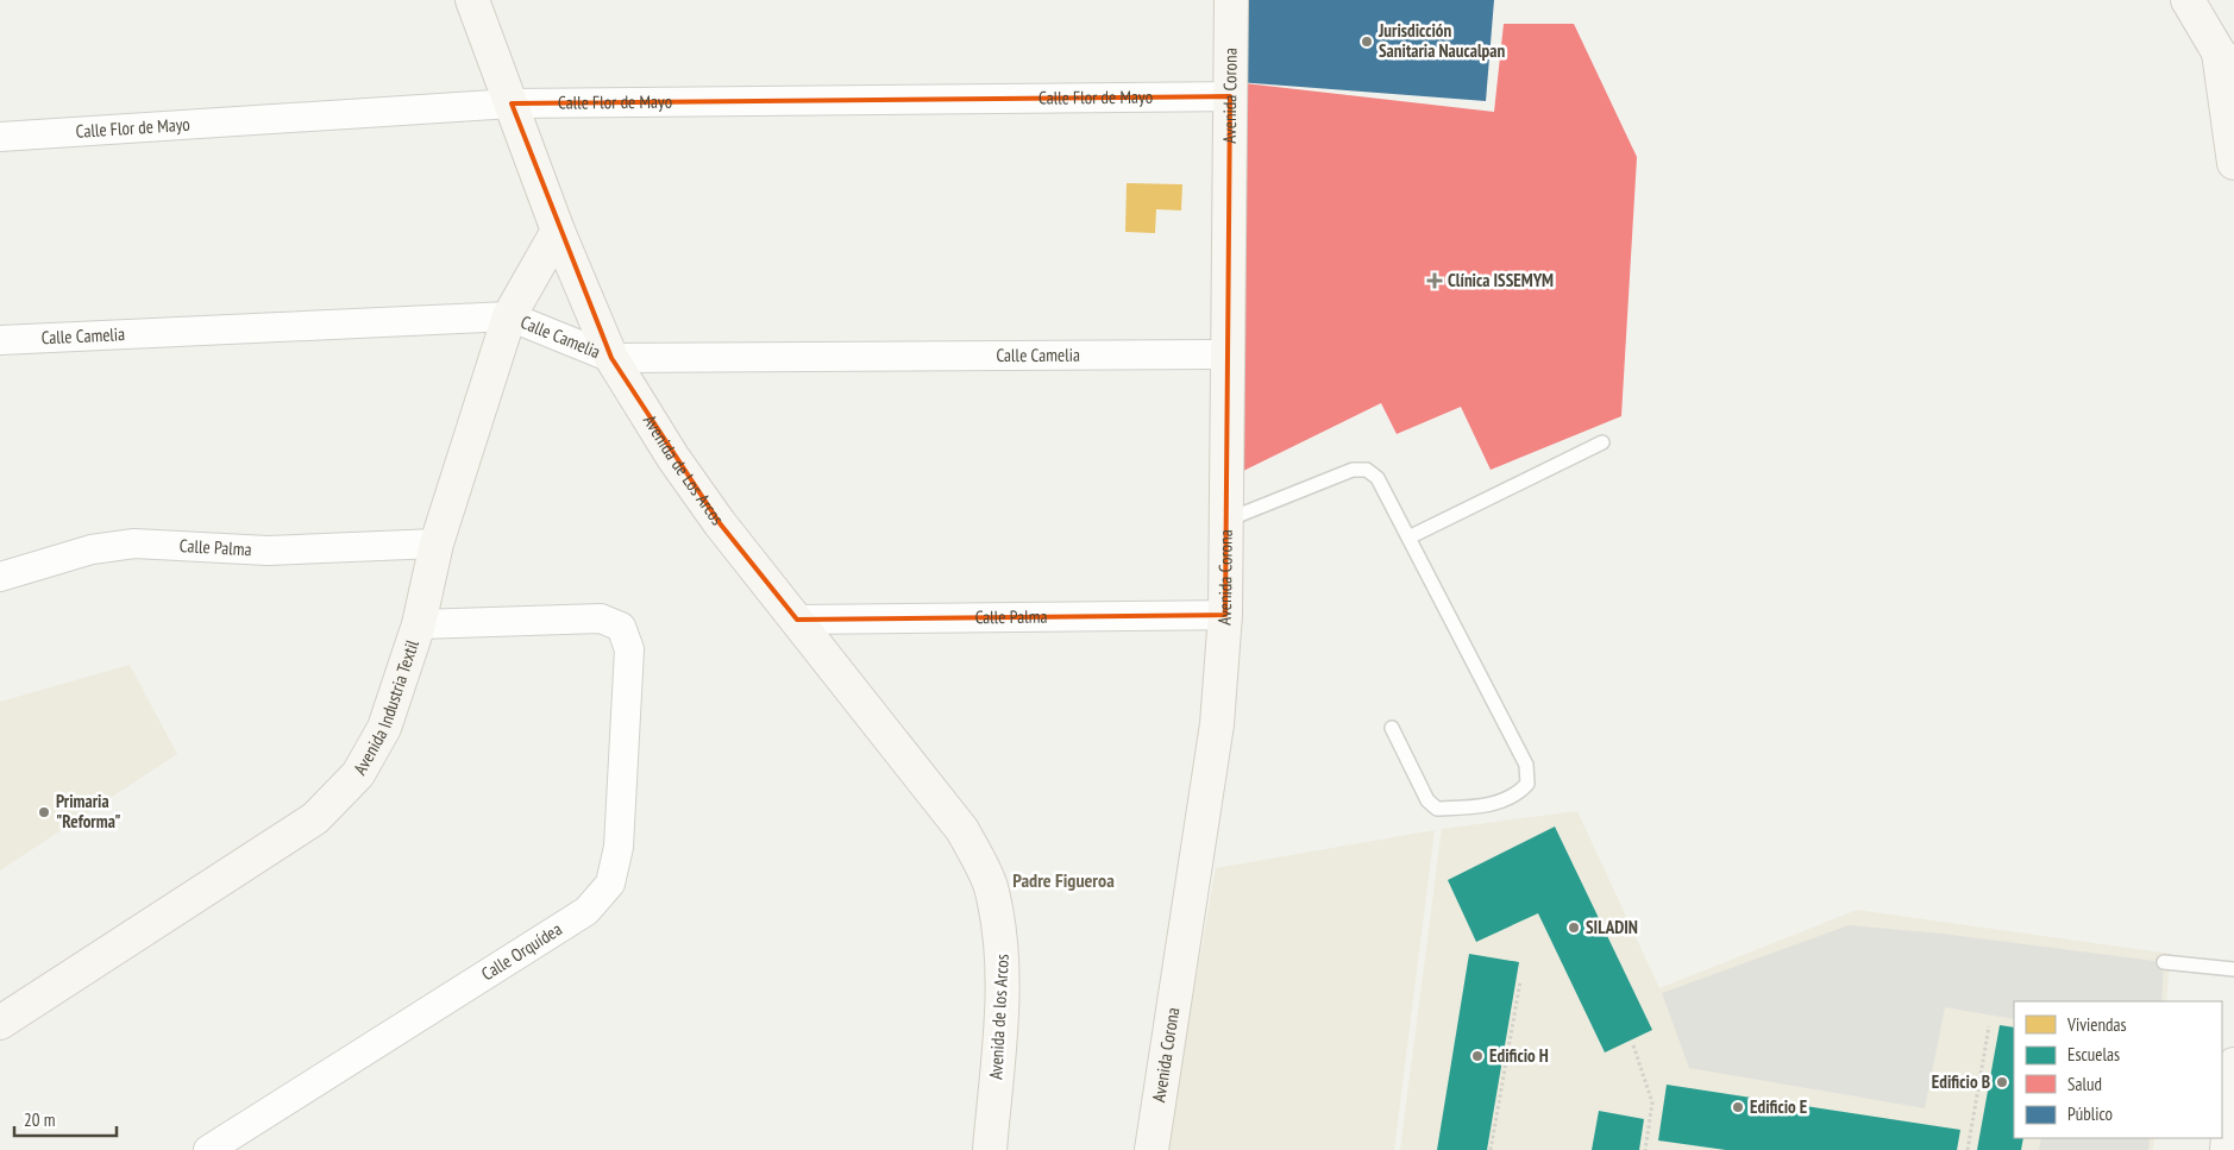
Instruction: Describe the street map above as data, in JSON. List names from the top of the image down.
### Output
{
  "streets": {
    "main road": [
      "Avenida Corona",
      "Avenida de Los Arcos",
      "Avenida Industria Textil",
      "Avenida de los Arcos"
    ],
    "street": [
      "Calle Flor de Mayo",
      "Calle Camelia",
      "Calle Palma",
      "Calle Orquídea"
    ]
  },
  "crossings": [
    ["Avenida Corona", "Calle Flor de Mayo"],
    ["Avenida Corona", "Calle Camelia"],
    ["Avenida Corona", "Calle Palma"],
    ["Calle Flor de Mayo", "Avenida de Los Arcos"],
    ["Calle Camelia", "Avenida de Los Arcos"],
    ["Calle Camelia", "Avenida Industria Textil"],
    ["Avenida de Los Arcos", "Calle Palma"],
    ["Avenida de Los Arcos", "Avenida Industria Textil"],
    ["Avenida de Los Arcos", "Avenida de los Arcos"],
    ["Calle Palma", "Avenida Industria Textil"],
    ["Avenida Industria Textil", "Calle Orquídea"]
  ],
  "districts": ["Padre Figueroa"],
  "places": {
    "other": [
      "Jurisdicción Sanitaria Naucalpan",
      "Primaria \"Reforma\"",
      "SILADIN",
      "Edificio H",
      "Edificio B",
      "Edificio E"
    ],
    "health": ["Clínica ISSEMYM"]
  },
  "legend": [
    "Viviendas",
    "Escuelas",
    "Salud",
    "Público"
  ],
  "scale_bar": "20 m"
}
